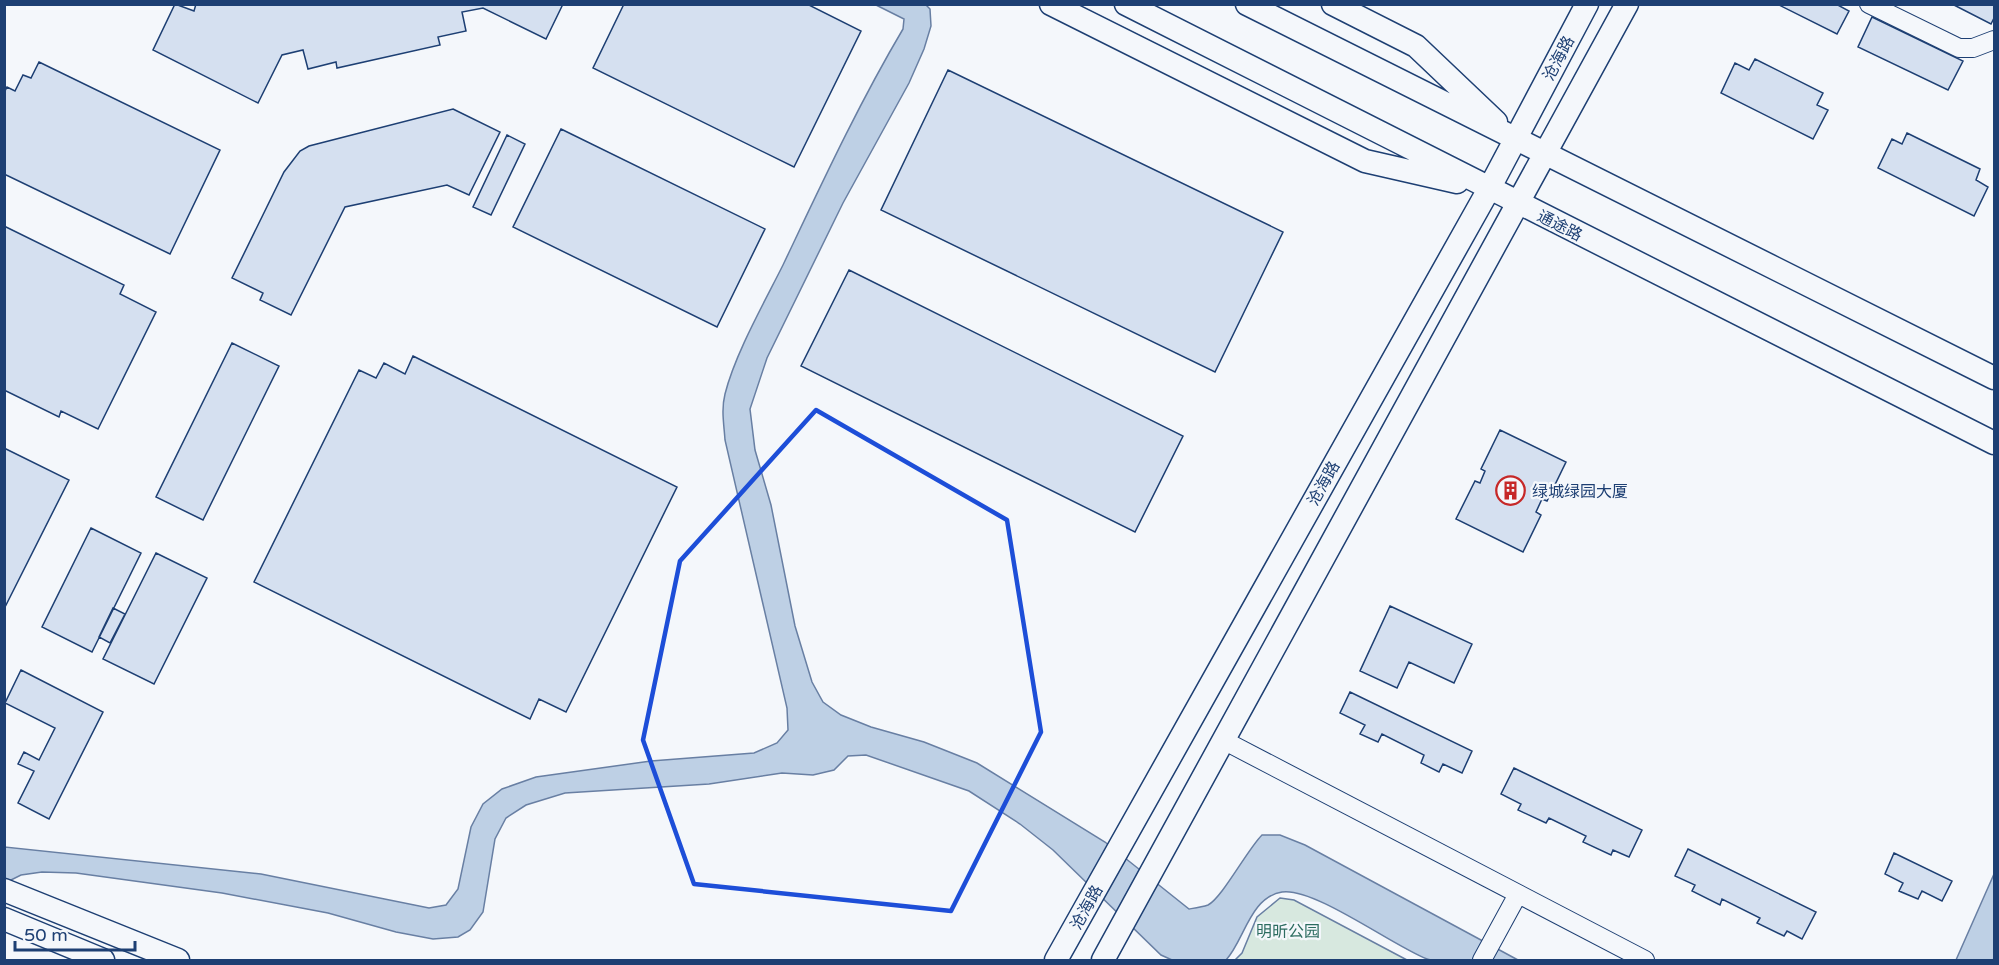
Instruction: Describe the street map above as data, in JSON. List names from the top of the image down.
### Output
{
  "streets": {
    "main road": ["沧海路", "通途路"]
  },
  "crossings": [
    ["沧海路", "通途路"]
  ],
  "parks": ["明昕公园"],
  "places": {
    "building": ["绿城绿园大厦"]
  },
  "scale_bar": "50 m"
}
